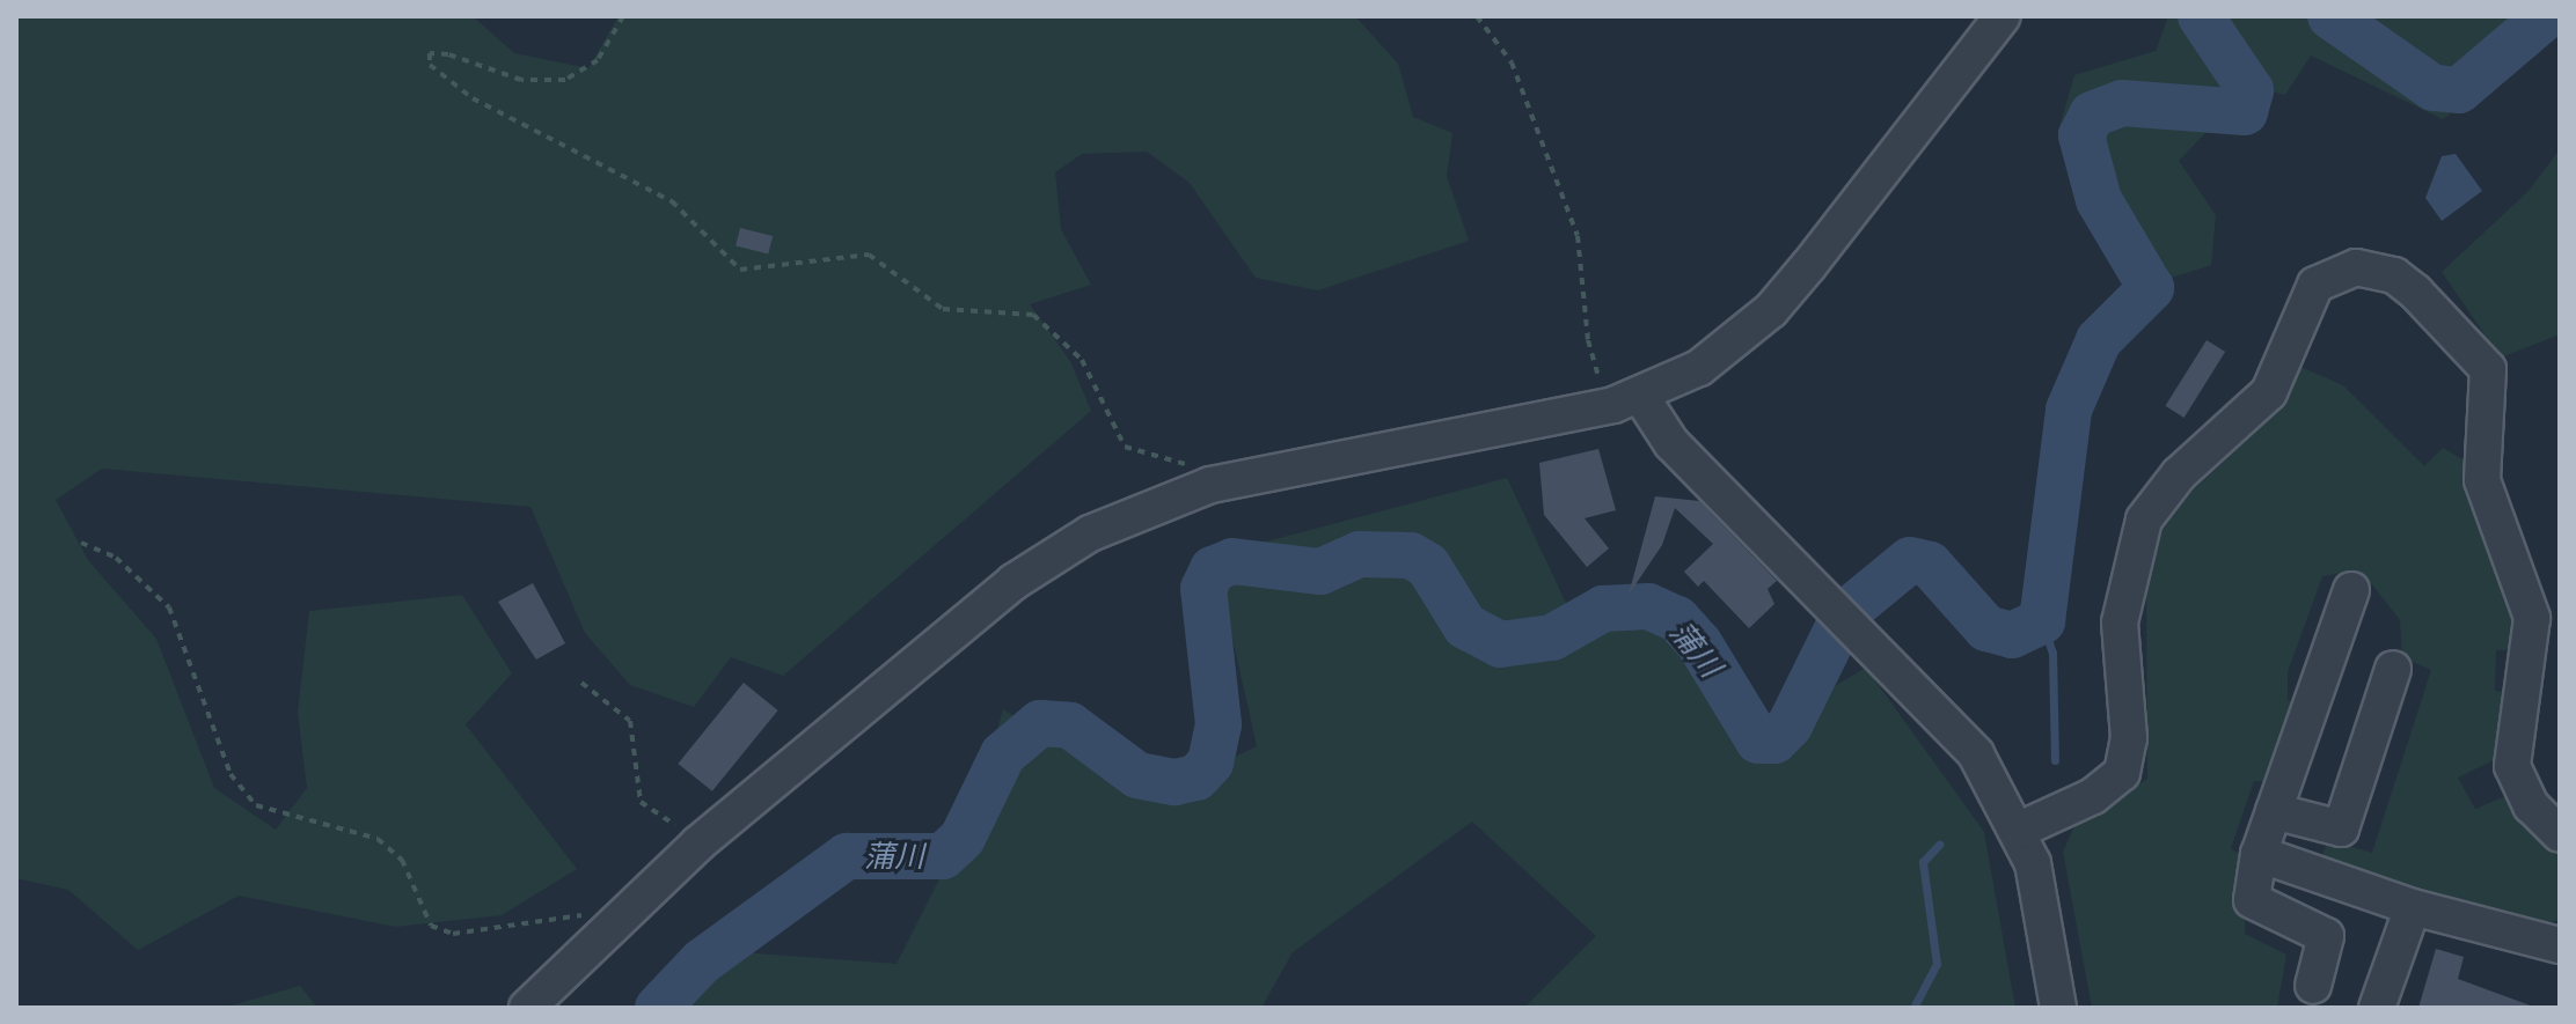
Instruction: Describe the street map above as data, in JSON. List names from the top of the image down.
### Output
{
  "water": ["蒲川"]
}
